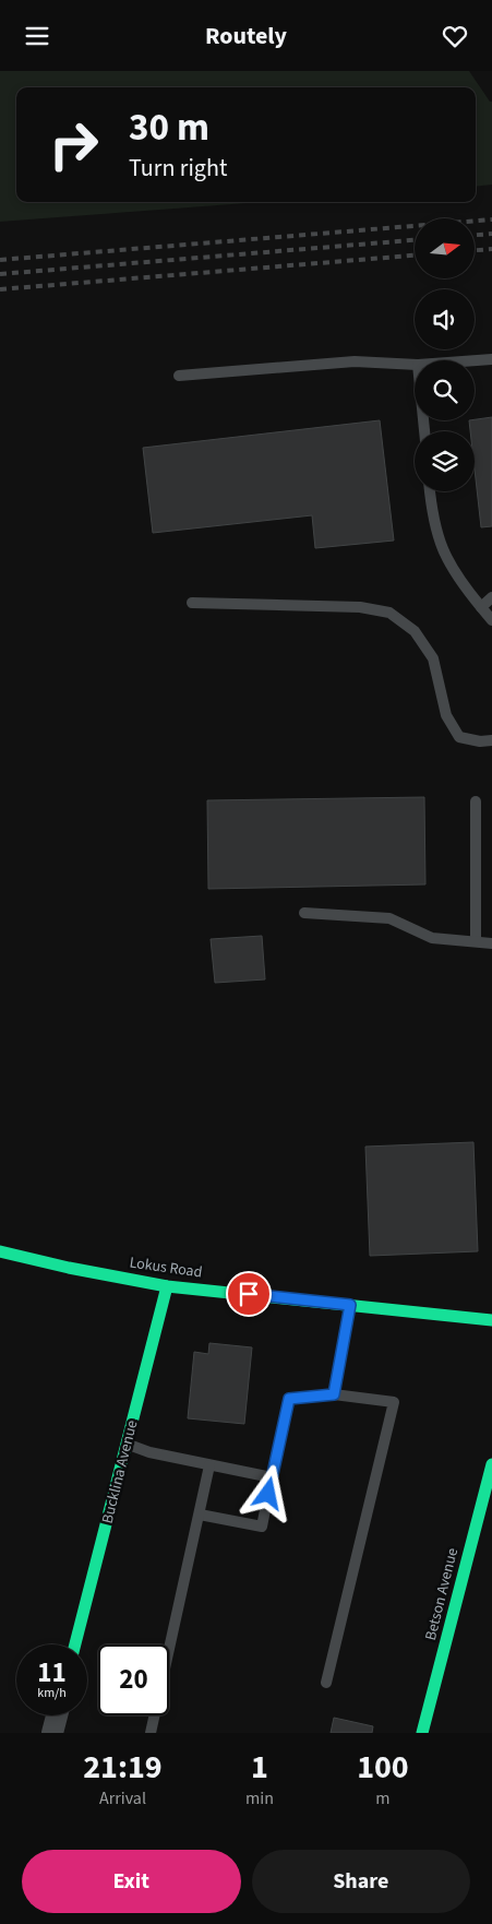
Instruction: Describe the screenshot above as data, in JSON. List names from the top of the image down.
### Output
{
  "streets": {
    "street": ["Lokus Road", "Bucklina Avenue", "Betson Avenue"]
  },
  "crossings": [
    ["Lokus Road", "Bucklina Avenue"]
  ],
  "north": "right",
  "page": {
    "header": "Routely",
    "turn": ["30 m", "Turn right"],
    "speed": "11 km/h",
    "limit": "20",
    "eta": [
      "21:19",
      "Arrival",
      "1",
      "min",
      "100",
      "m"
    ],
    "buttons": ["Exit", "Share"]
  }
}
